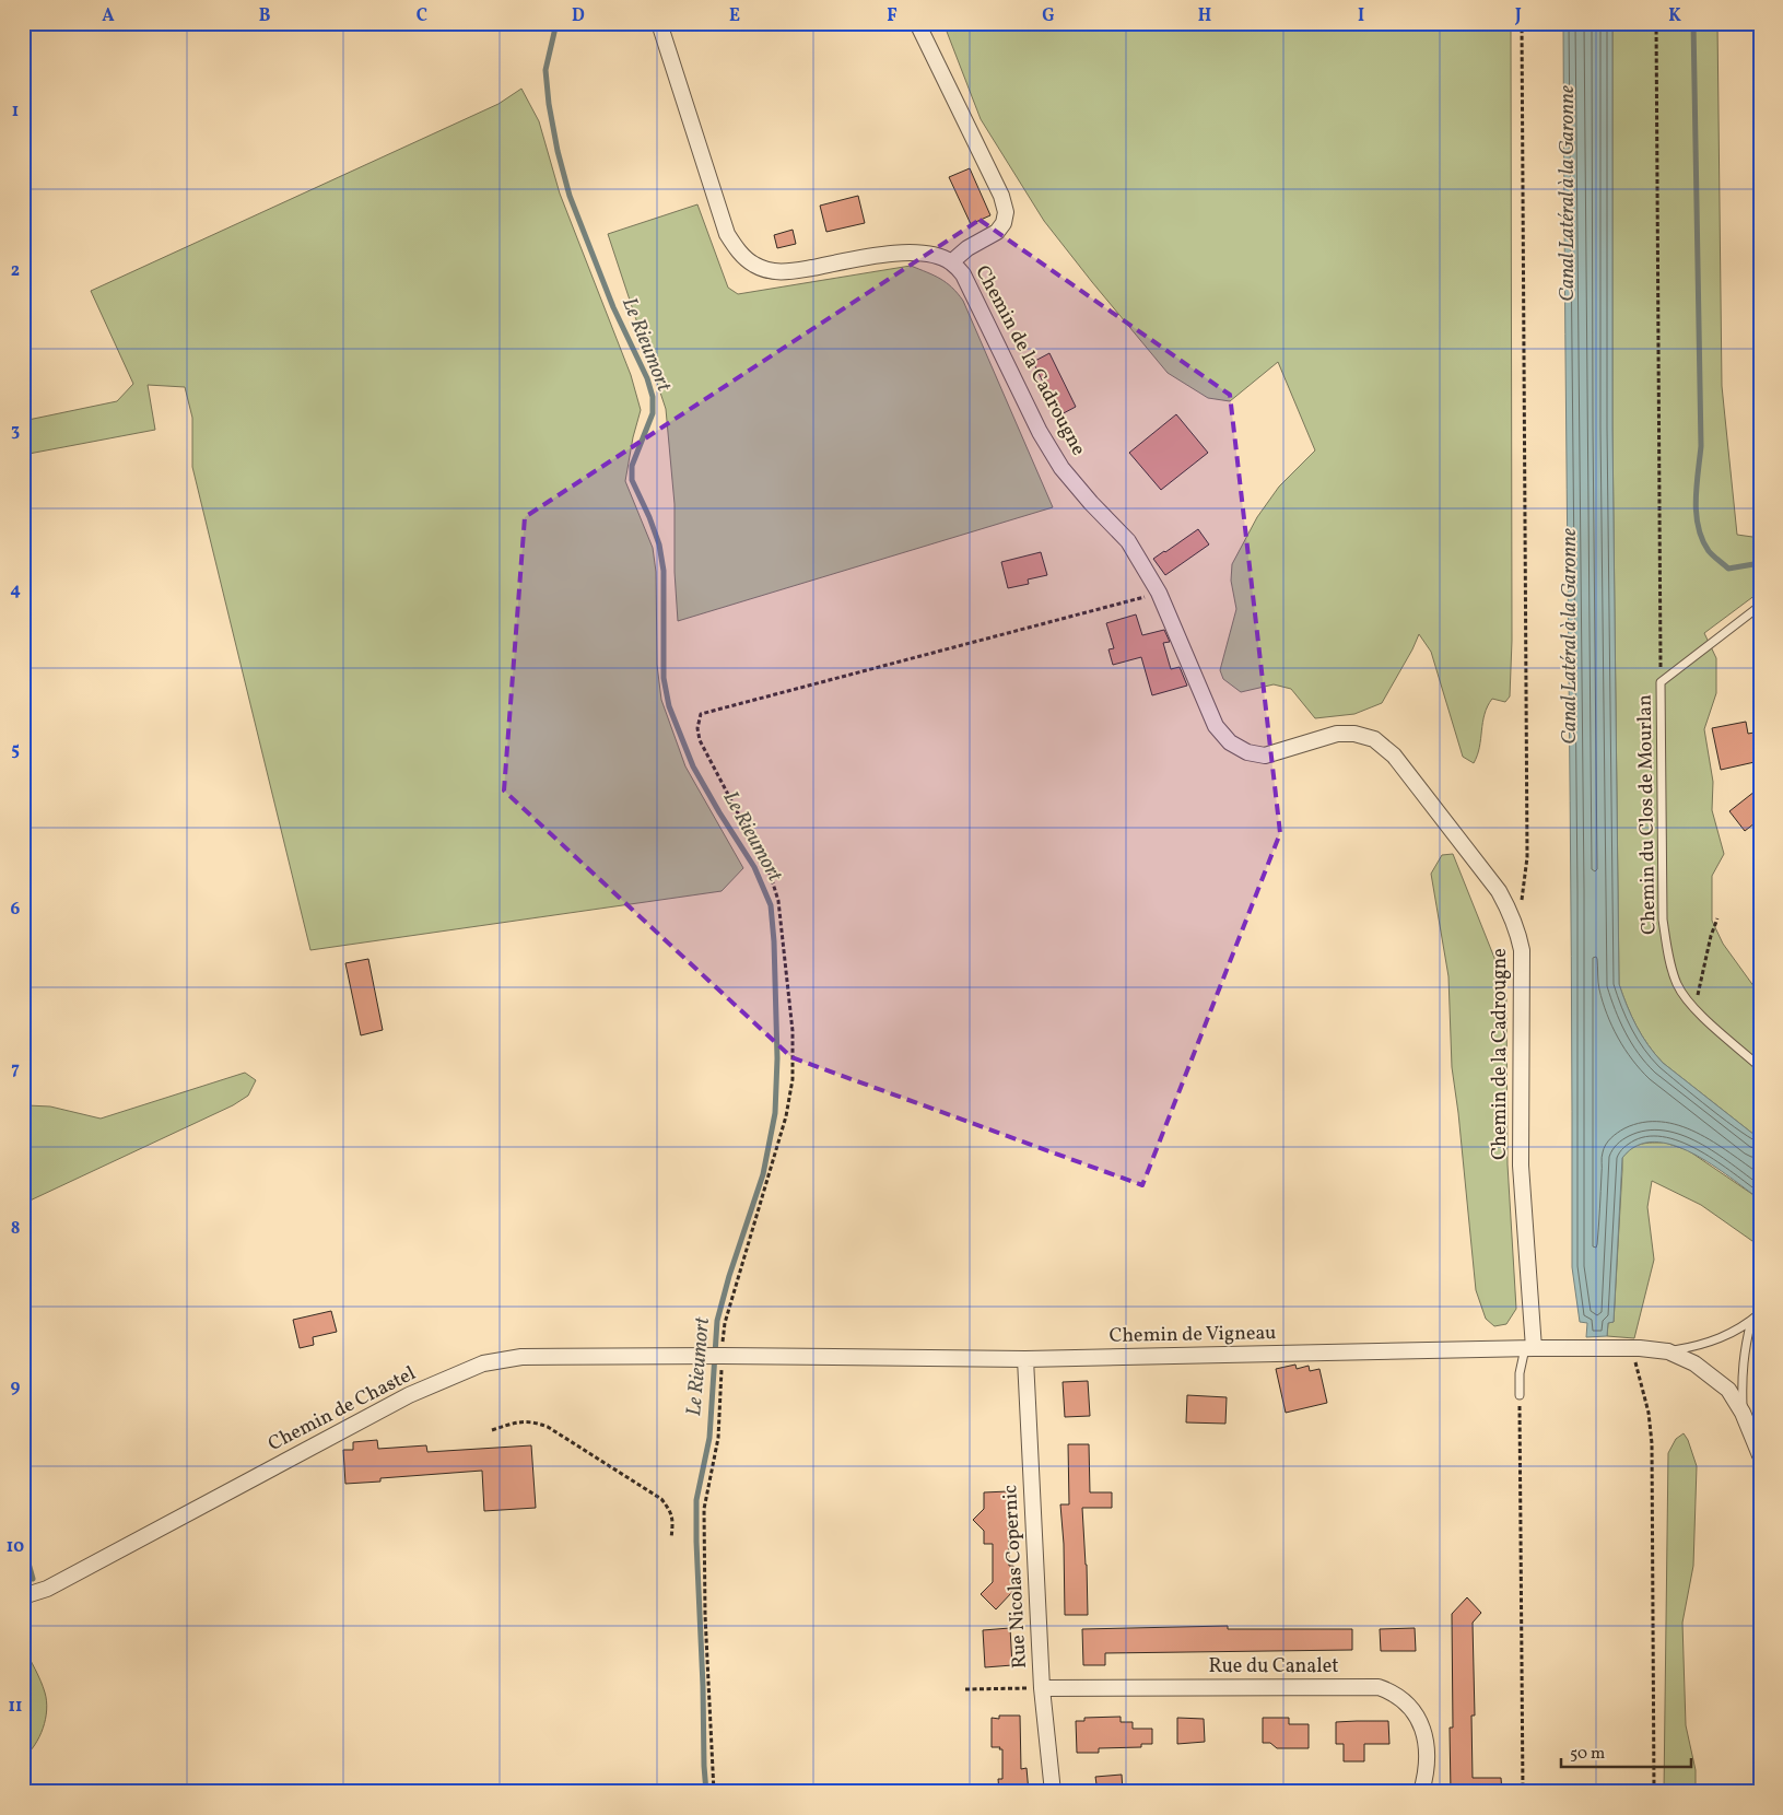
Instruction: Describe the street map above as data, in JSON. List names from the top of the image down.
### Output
{
  "streets": {
    "street": [
      "Chemin de la Cadrougne",
      "Chemin de Vigneau",
      "Chemin de Chastel",
      "Rue Nicolas Copernic",
      "Rue du Canalet"
    ],
    "lane": ["Chemin du Clos de Mourlan"]
  },
  "crossings": [
    ["Chemin de la Cadrougne", "Chemin de Vigneau"],
    ["Chemin de Vigneau", "Chemin de Chastel"],
    ["Chemin de Vigneau", "Rue Nicolas Copernic"],
    ["Rue Nicolas Copernic", "Rue du Canalet"]
  ],
  "water": ["Canal Latéral à la Garonne", "Le Rieumort"],
  "scale_bar": "50 m",
  "grid": {
    "columns": [
      "A",
      "B",
      "C",
      "D",
      "E",
      "F",
      "G",
      "H",
      "I",
      "J",
      "K"
    ],
    "rows": [
      "1",
      "2",
      "3",
      "4",
      "5",
      "6",
      "7",
      "8",
      "9",
      "10",
      "11"
    ]
  }
}
